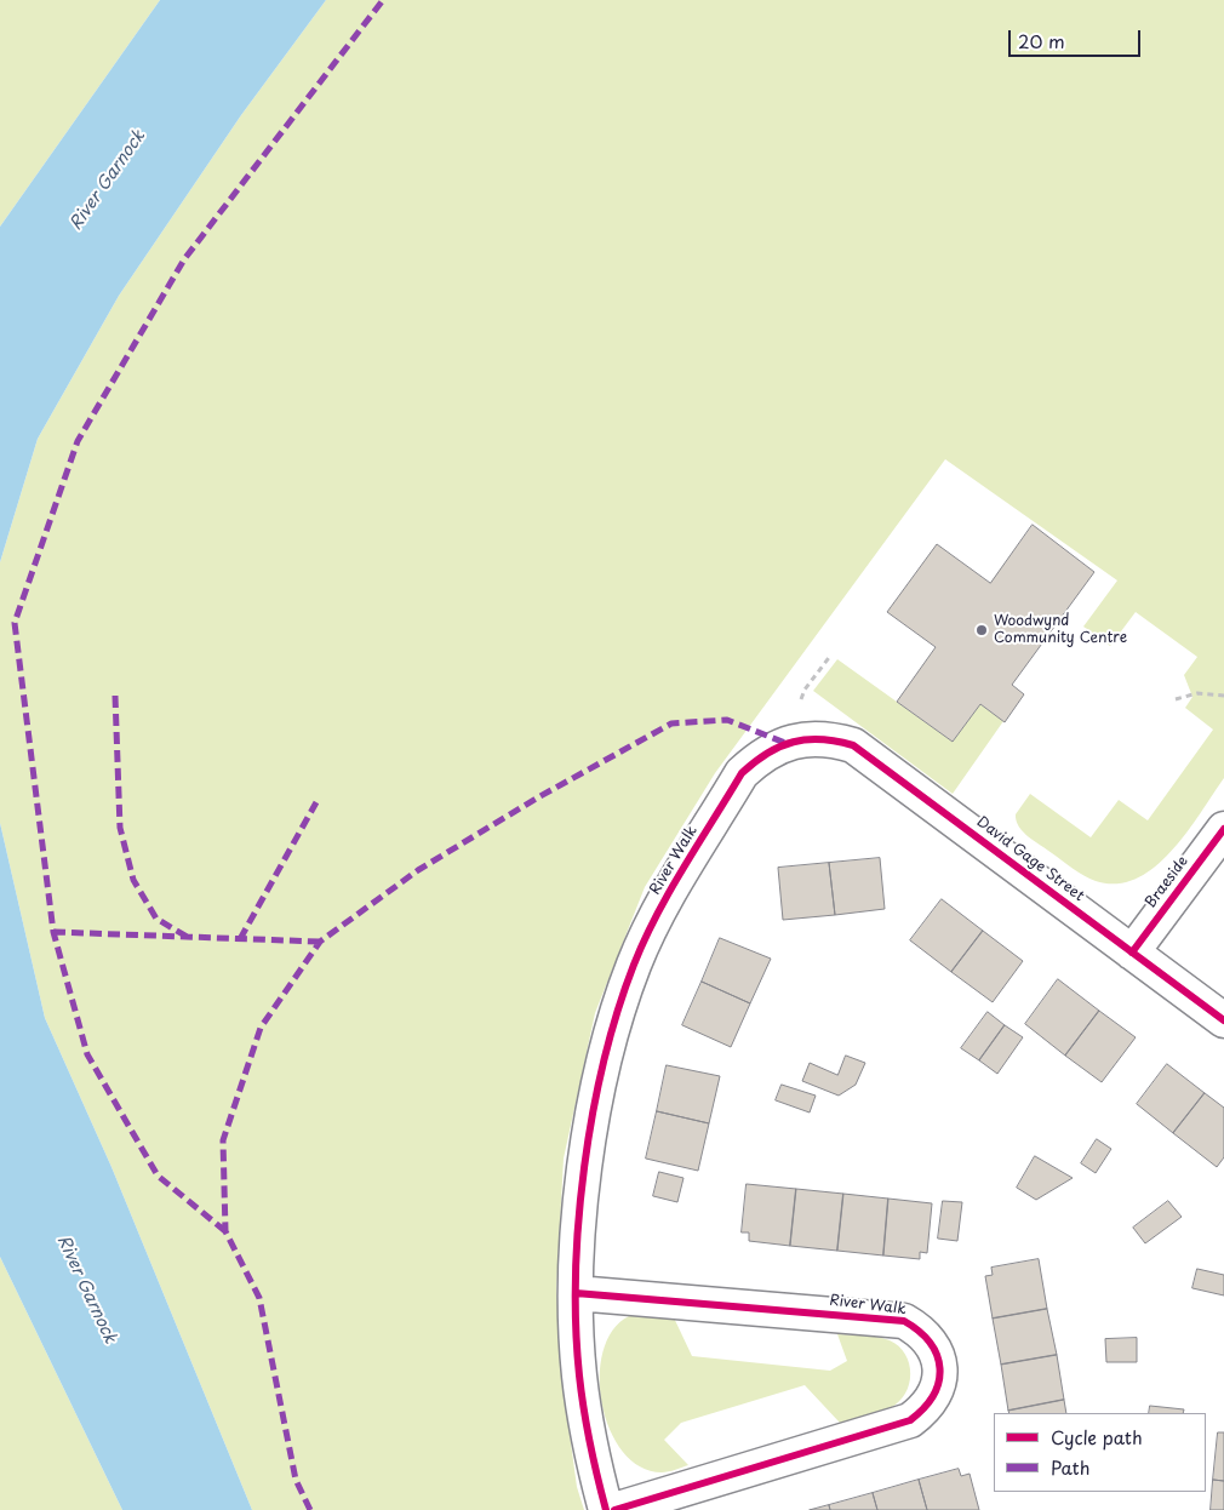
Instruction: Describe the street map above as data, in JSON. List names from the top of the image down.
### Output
{
  "streets": {
    "street": ["David Gage Street", "River Walk", "Braeside"]
  },
  "crossings": [
    ["David Gage Street", "River Walk"],
    ["David Gage Street", "Braeside"]
  ],
  "water": ["River Garnock"],
  "places": ["Woodwynd Community Centre"],
  "legend": ["Cycle path", "Path"],
  "scale_bar": "20 m"
}
